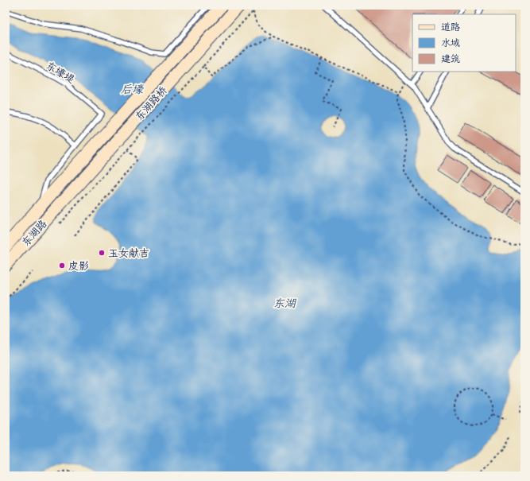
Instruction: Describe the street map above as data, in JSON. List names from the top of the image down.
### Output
{
  "streets": {
    "main road": ["东湖路桥", "东湖路"],
    "lane": ["东壕堤"]
  },
  "crossings": [
    ["东湖路桥", "东湖路"]
  ],
  "water": ["后壕", "东湖"],
  "places": ["玉女献吉", "皮影"],
  "legend": ["道路", "水域", "建筑"]
}
